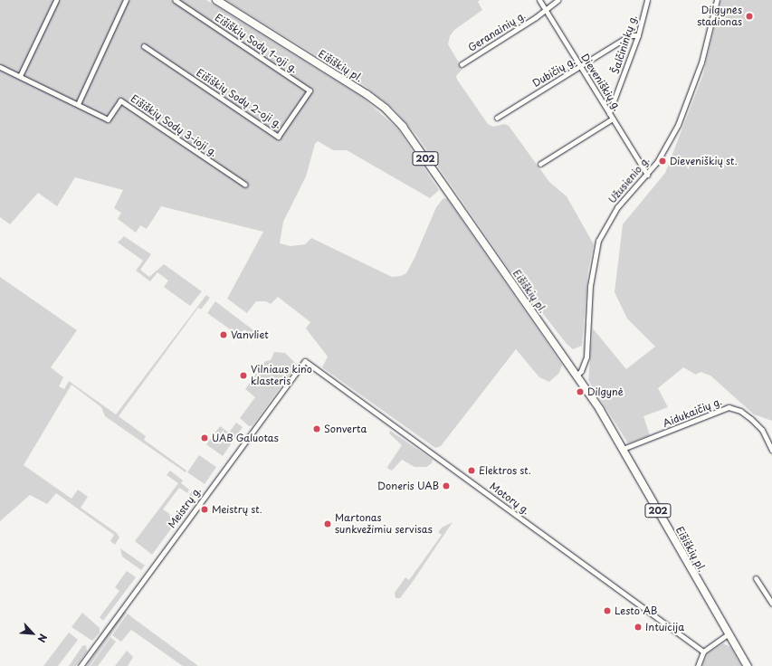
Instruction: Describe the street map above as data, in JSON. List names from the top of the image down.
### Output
{
  "streets": {
    "main road": ["Eišiškių pl.", "202"],
    "street": [
      "Geranainių g.",
      "Eišiškių Sodų 1-oji g.",
      "Šalčininkų g.",
      "Dubičių g.",
      "Dieveniškių g.",
      "Eišiškių Sodų 2-oji g.",
      "Eišiškių Sodų 3-ioji g.",
      "Užusienio g.",
      "Aidukaičių g.",
      "Motorų g.",
      "Meistrų g."
    ]
  },
  "crossings": [
    ["Geranainių g.", "Dieveniškių g."],
    ["Eišiškių Sodų 1-oji g.", "Eišiškių Sodų 2-oji g."],
    ["Šalčininkų g.", "Dubičių g."],
    ["Šalčininkų g.", "Dieveniškių g."],
    ["Eišiškių pl.", "Užusienio g."],
    ["Eišiškių pl.", "Aidukaičių g."],
    ["Dubičių g.", "Dieveniškių g."],
    ["Dieveniškių g.", "Užusienio g."],
    ["Motorų g.", "Meistrų g."]
  ],
  "places": [
    "Dilgynės stadionas",
    "Dieveniškių st.",
    "Vanvliet",
    "Vilniaus kino klasteris",
    "Dilgynė",
    "Sonverta",
    "UAB Galuotas",
    "Elektros st.",
    "Doneris UAB",
    "Meistrų st.",
    "Martonas sunkvežimiu servisas",
    "Lesto AB",
    "Intuicija"
  ],
  "north": "bottom right"
}
